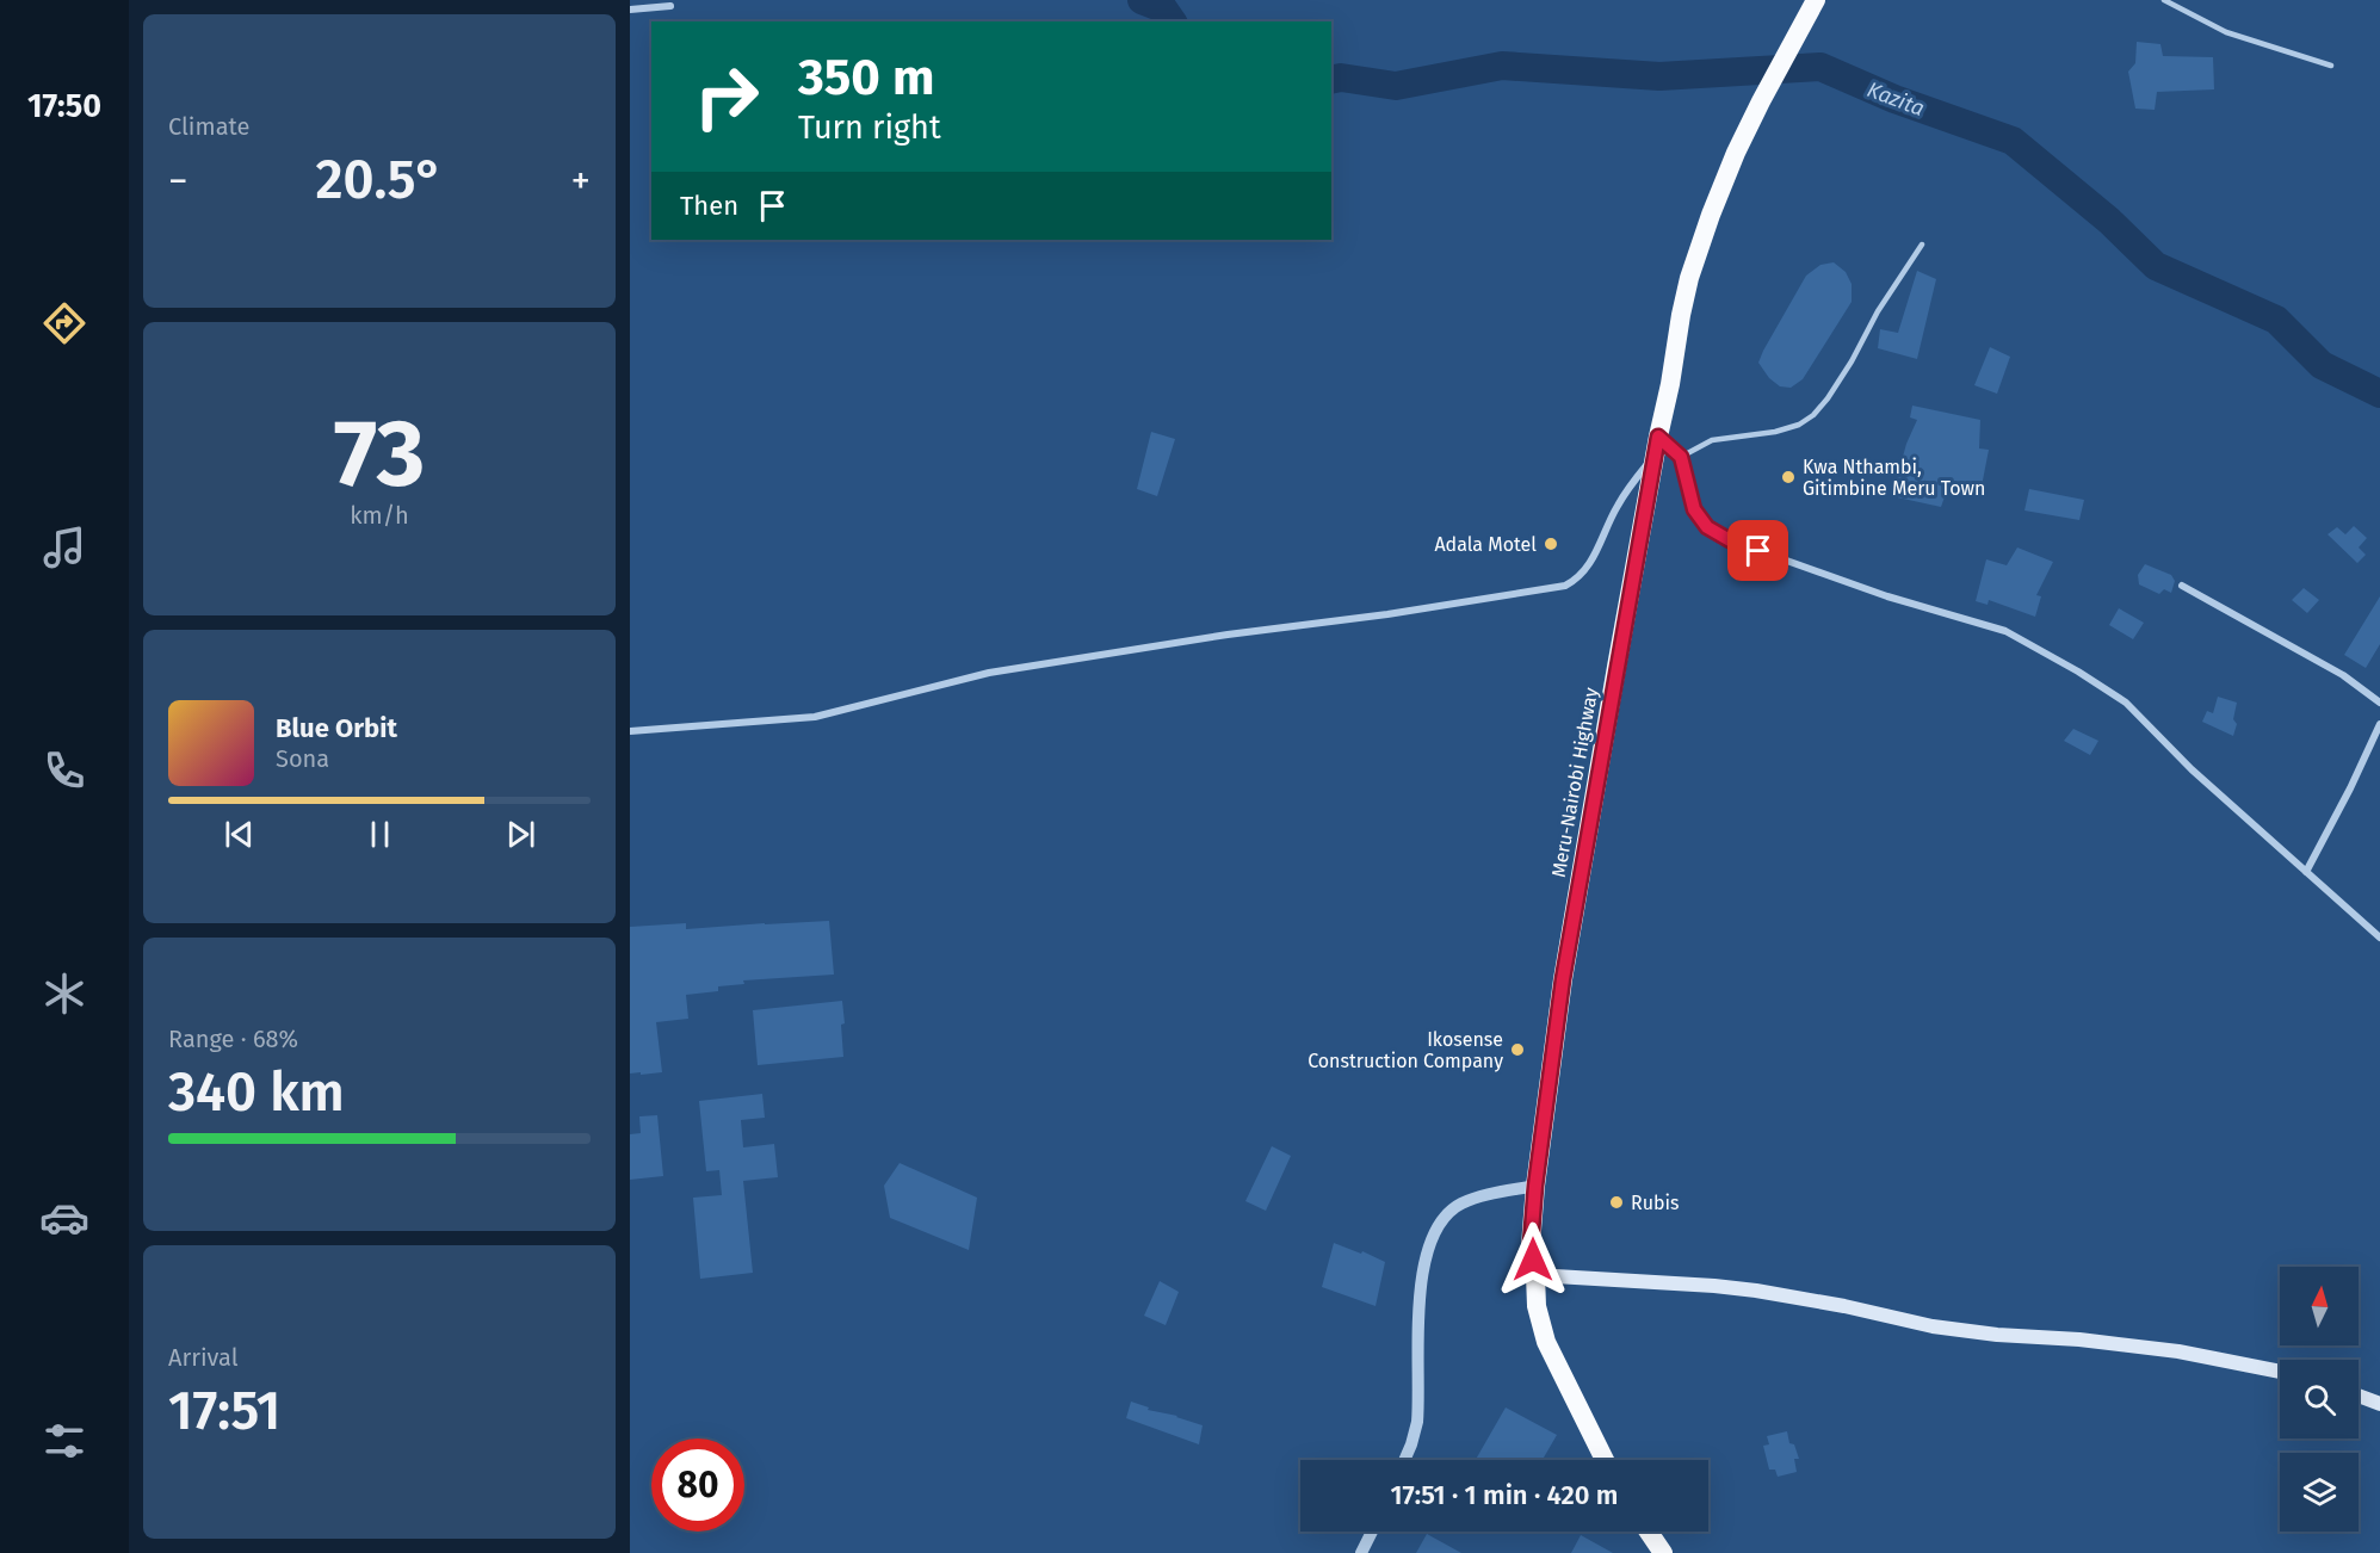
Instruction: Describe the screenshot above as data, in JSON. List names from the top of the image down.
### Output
{
  "streets": {
    "highway": ["Meru-Nairobi Highway"]
  },
  "water": ["Kazita"],
  "places": [
    "Kwa Nthambi, Gitimbine Meru Town",
    "Adala Motel",
    "Ikosense Construction Company",
    "Rubis"
  ],
  "north": "top",
  "page": {
    "tabs": "17:50",
    "tile": [
      "Climate",
      ["73", "km/h"],
      ["Range · 68%", "340 km"],
      ["Arrival", "17:51"]
    ],
    "turn": ["350 m", "Turn right"],
    "heat": ["−", "20.5°", "+"],
    "then": "Then",
    "song": ["Blue Orbit", "Sona"],
    "limit": "80",
    "trip": "17:51 · 1 min · 420 m"
  }
}
